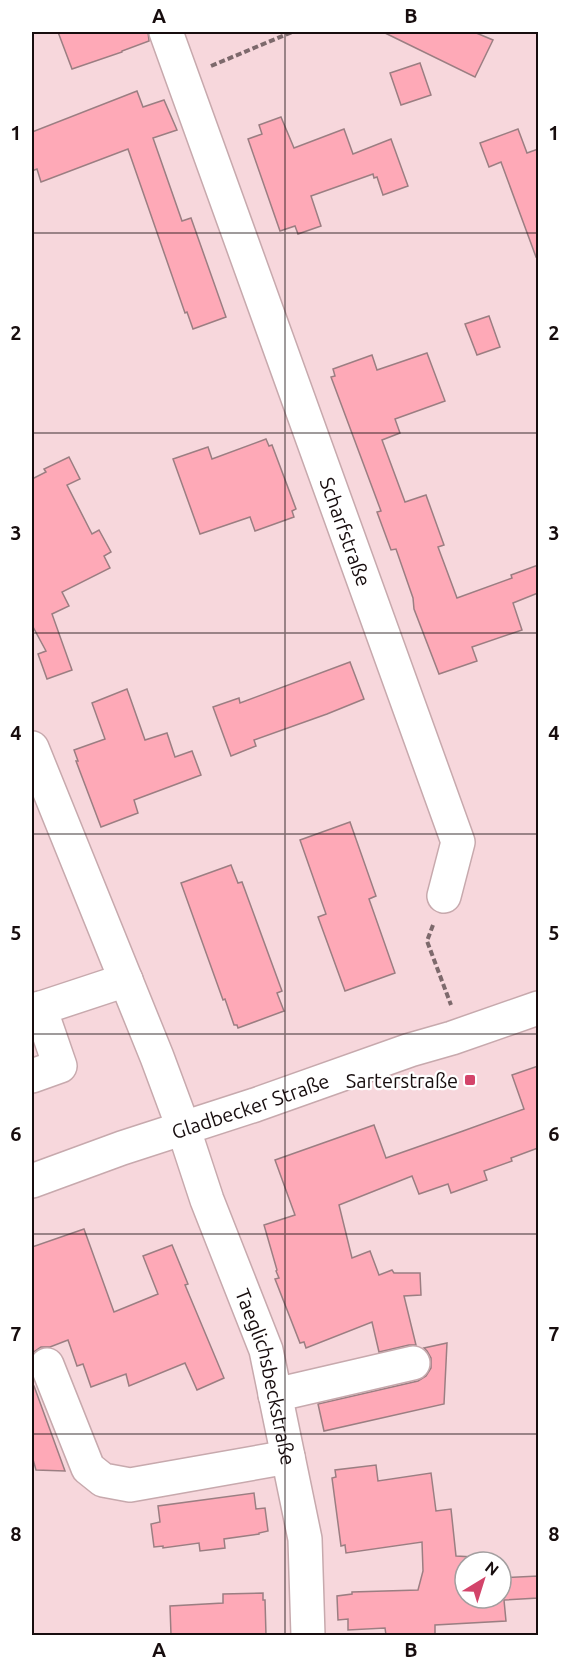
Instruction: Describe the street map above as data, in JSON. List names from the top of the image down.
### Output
{
  "streets": {
    "street": ["Scharfstraße", "Gladbecker Straße", "Taeglichsbeckstraße"]
  },
  "crossings": [
    ["Gladbecker Straße", "Taeglichsbeckstraße"]
  ],
  "places": {
    "transit": ["Sarterstraße"]
  },
  "north": "top right",
  "grid": {
    "columns": ["A", "B"],
    "rows": [
      "1",
      "2",
      "3",
      "4",
      "5",
      "6",
      "7",
      "8"
    ]
  }
}
